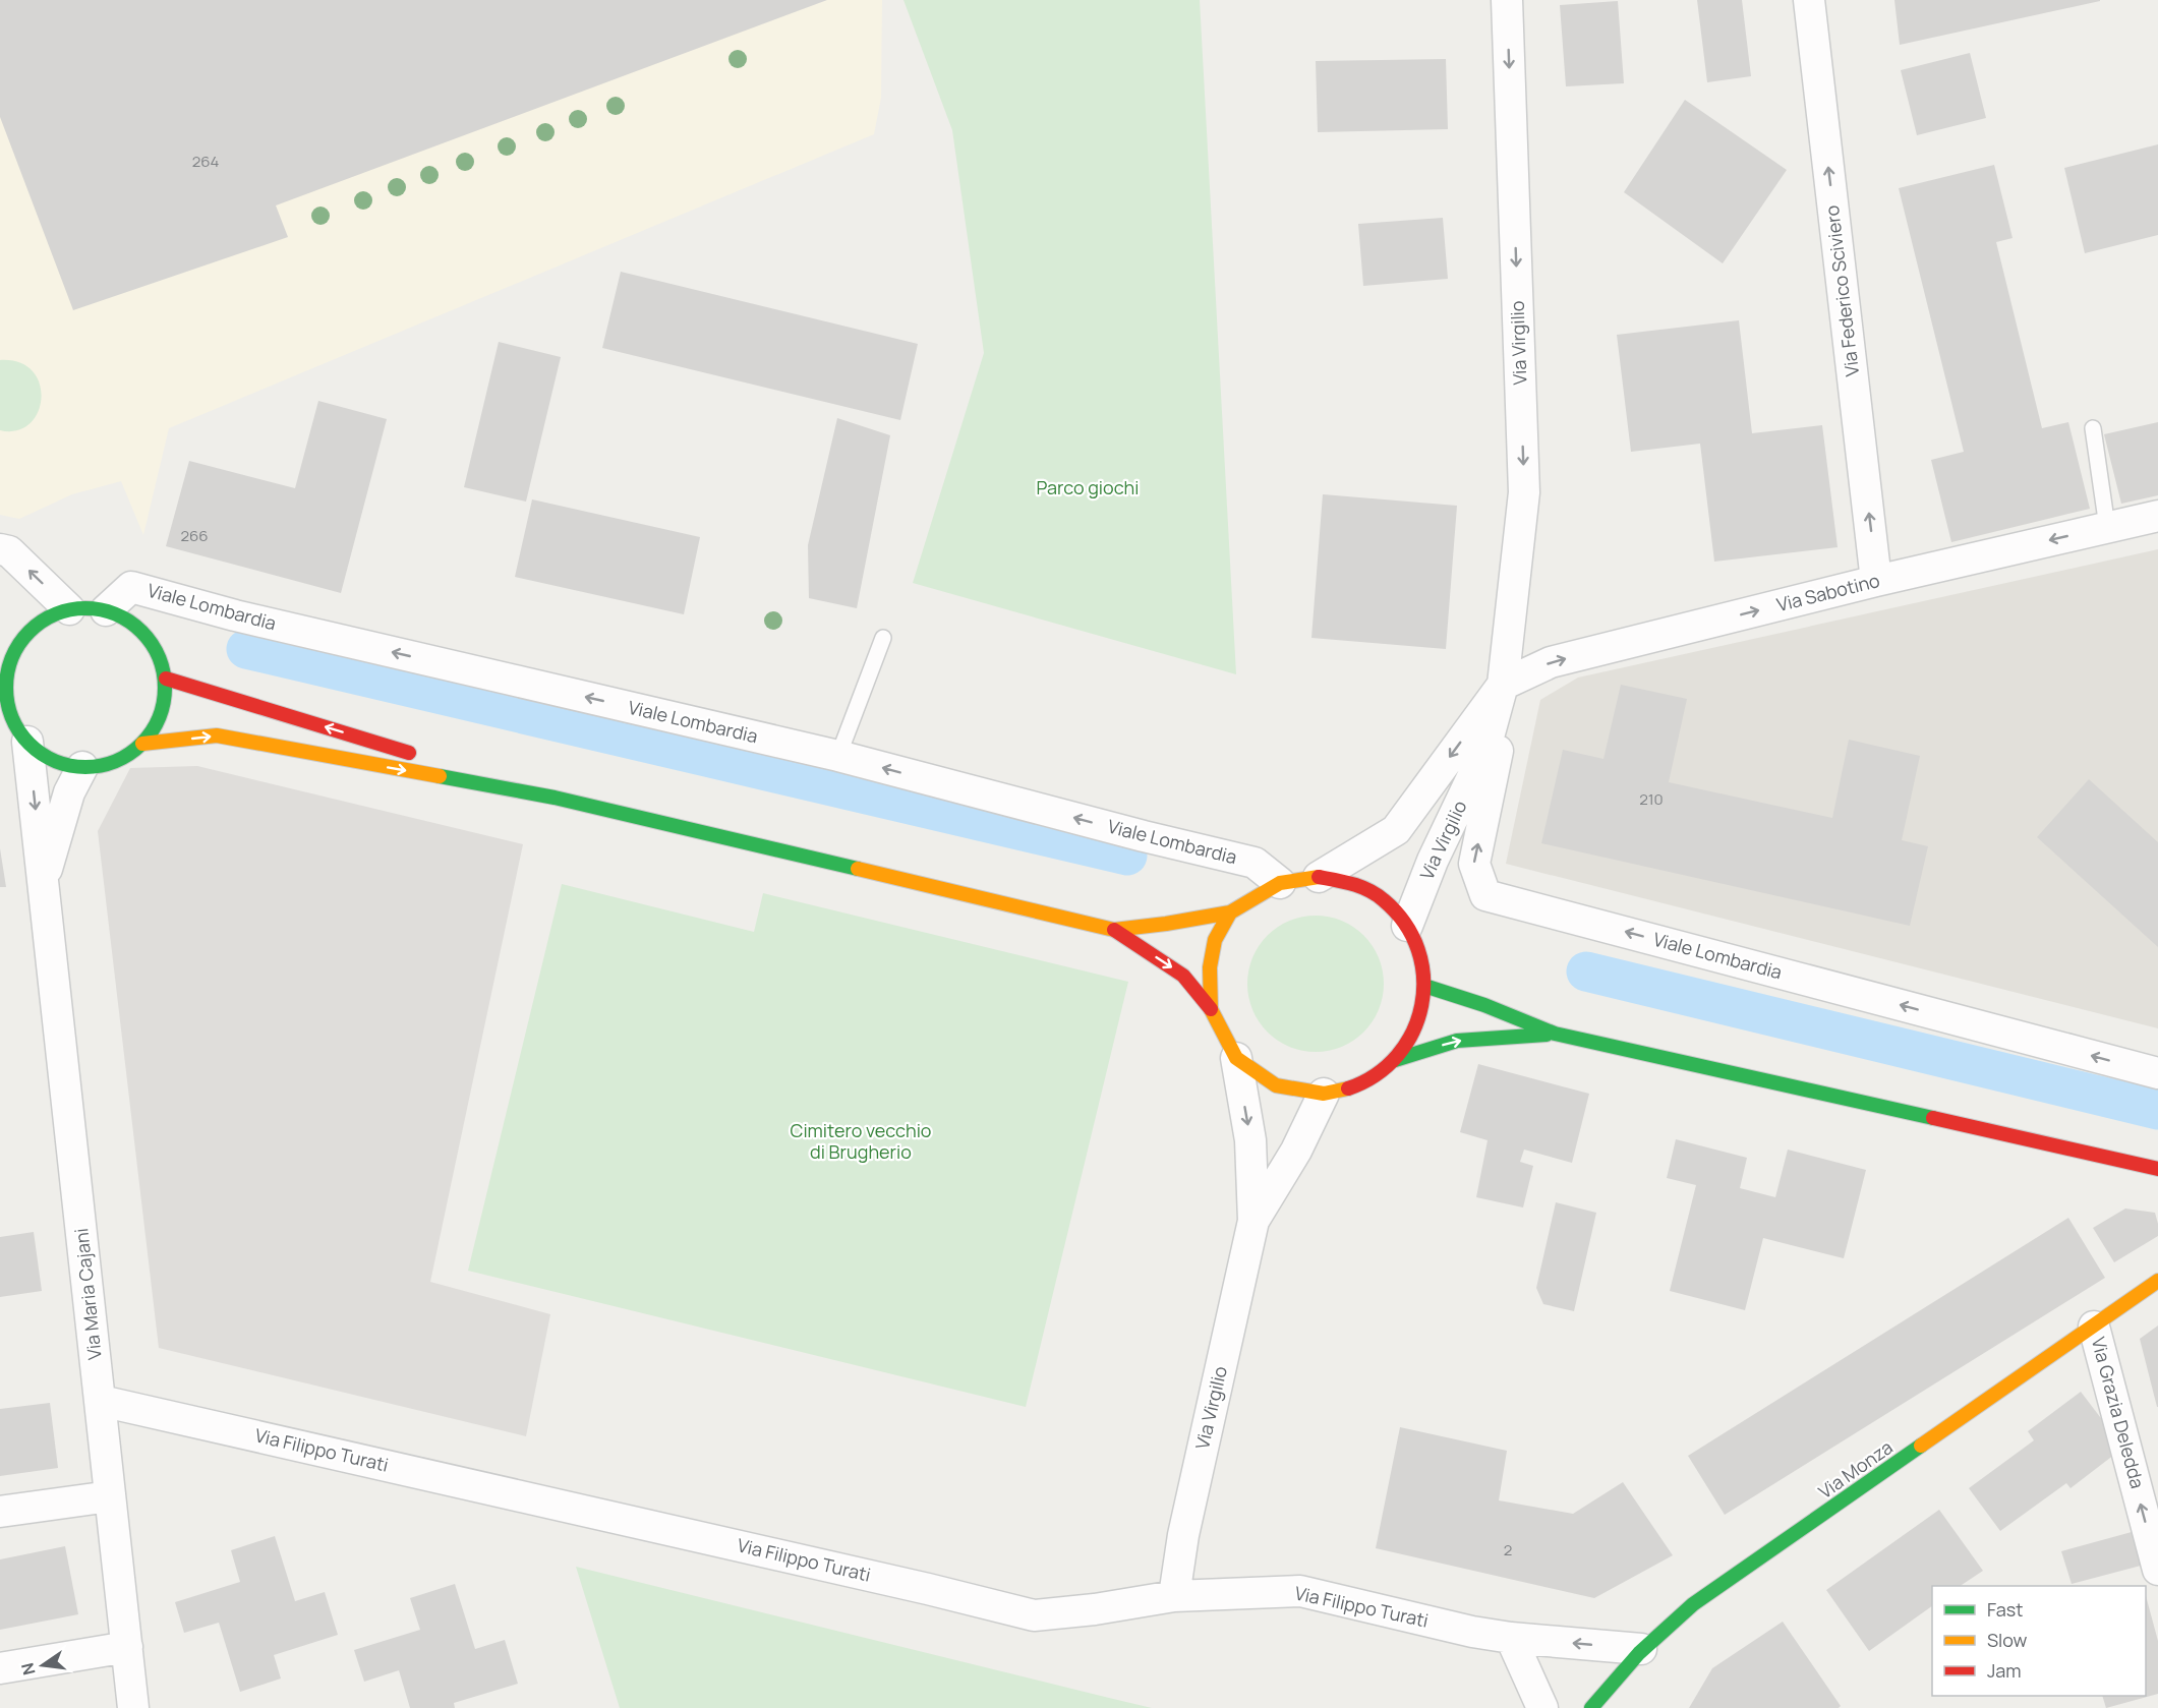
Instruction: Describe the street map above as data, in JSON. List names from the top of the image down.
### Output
{
  "streets": {
    "main road": ["Via Monza"],
    "street": [
      "Via Federico Sciviero",
      "Via Virgilio",
      "Via Sabotino",
      "Viale Lombardia",
      "Via Maria Cajani",
      "Via Grazia Deledda",
      "Via Filippo Turati"
    ]
  },
  "crossings": [
    ["Via Federico Sciviero", "Via Sabotino"],
    ["Via Virgilio", "Via Sabotino"],
    ["Via Virgilio", "Viale Lombardia"],
    ["Via Virgilio", "Via Filippo Turati"],
    ["Via Sabotino", "Viale Lombardia"],
    ["Viale Lombardia", "Via Maria Cajani"],
    ["Via Maria Cajani", "Via Filippo Turati"],
    ["Via Grazia Deledda", "Via Monza"],
    ["Via Filippo Turati", "Via Monza"]
  ],
  "one_way": ["Via Federico Sciviero", "Viale Lombardia", "Via Grazia Deledda"],
  "parks": ["Parco giochi", "Cimitero vecchio di Brugherio"],
  "house_numbers": [
    "264",
    "266",
    "210",
    "2"
  ],
  "legend": ["Fast", "Slow", "Jam"],
  "north": "left"
}
